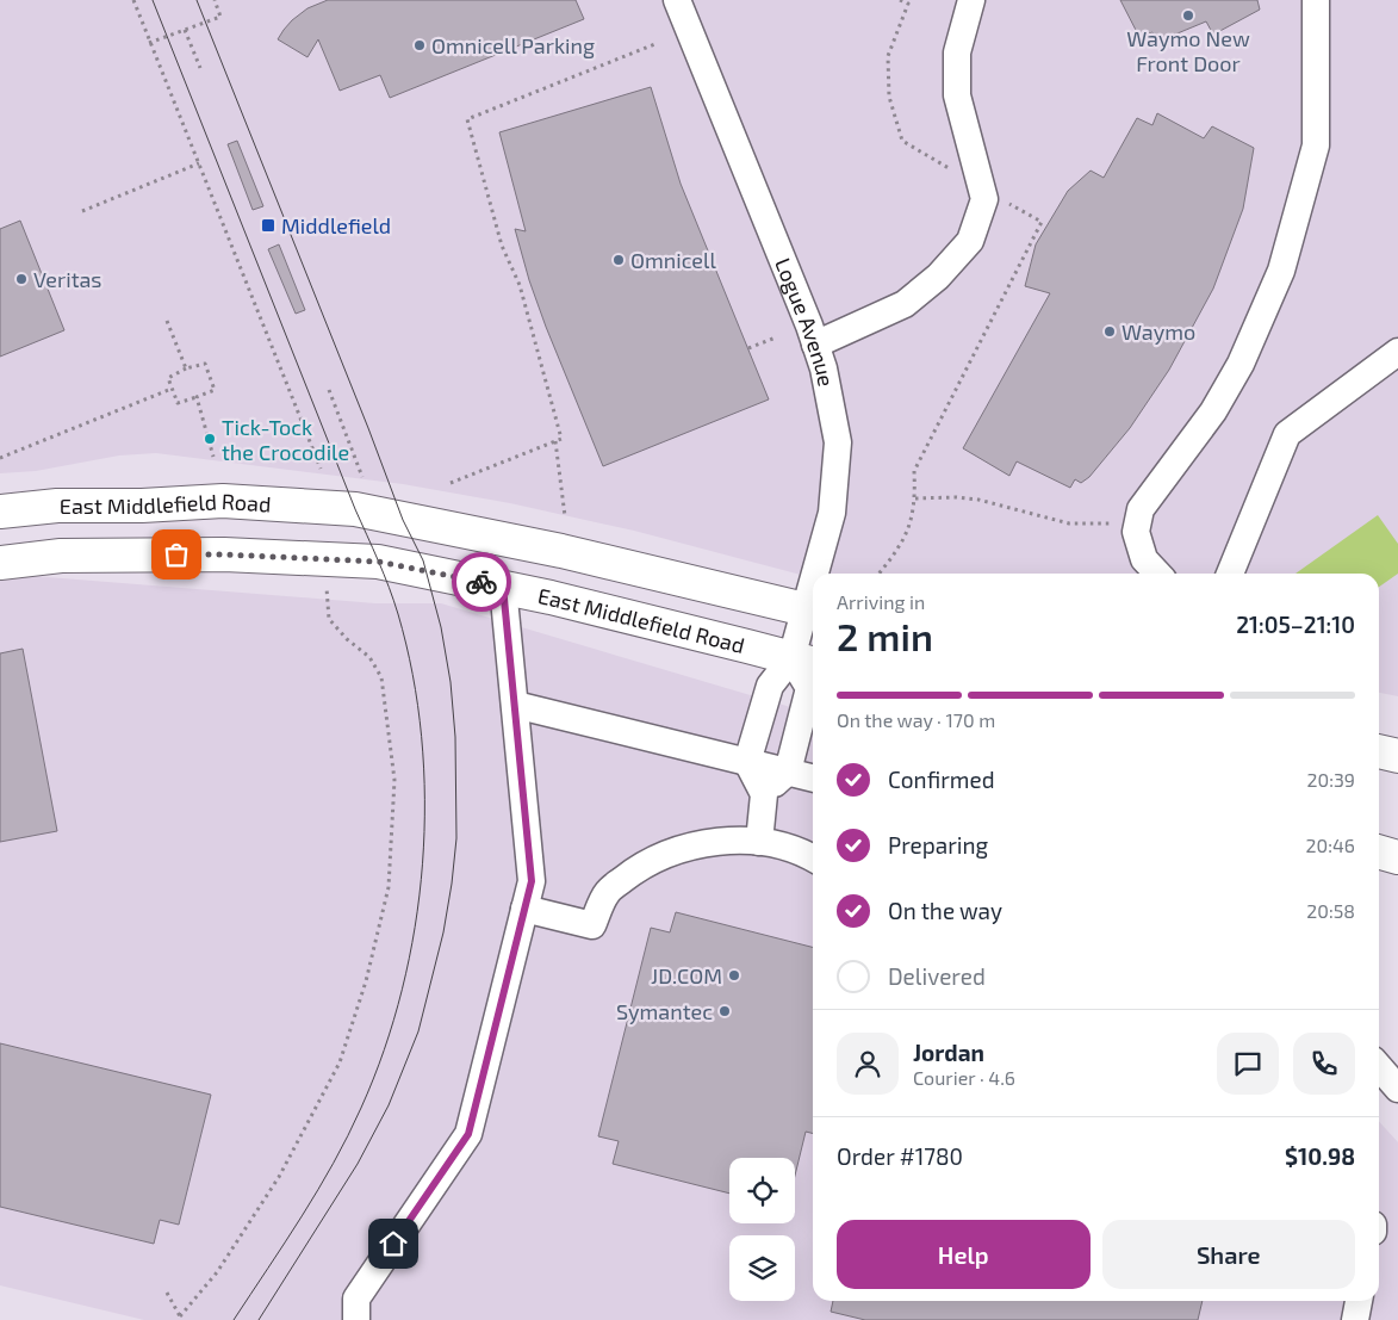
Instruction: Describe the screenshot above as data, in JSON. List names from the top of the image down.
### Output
{
  "streets": {
    "main road": ["East Middlefield Road"],
    "street": ["Logue Avenue"]
  },
  "crossings": [
    ["Logue Avenue", "East Middlefield Road"]
  ],
  "places": {
    "other": [
      "Waymo New Front Door",
      "Omnicell Parking",
      "Omnicell",
      "Veritas",
      "Waymo",
      "Tick-Tock the Crocodile",
      "JD.COM",
      "Symantec"
    ],
    "transit": ["Middlefield"]
  },
  "page": {
    "heading": ["2 min", "Arriving in", "21:05–21:10"],
    "panel": [
      "Jordan",
      "Courier · 4.6",
      "Order #1780",
      "$10.98"
    ],
    "bar": "On the way · 170 m",
    "list": [
      ["Confirmed", "20:39"],
      ["Preparing", "20:46"],
      ["On the way", "20:58"],
      "Delivered"
    ],
    "buttons": ["Help", "Share"]
  }
}
